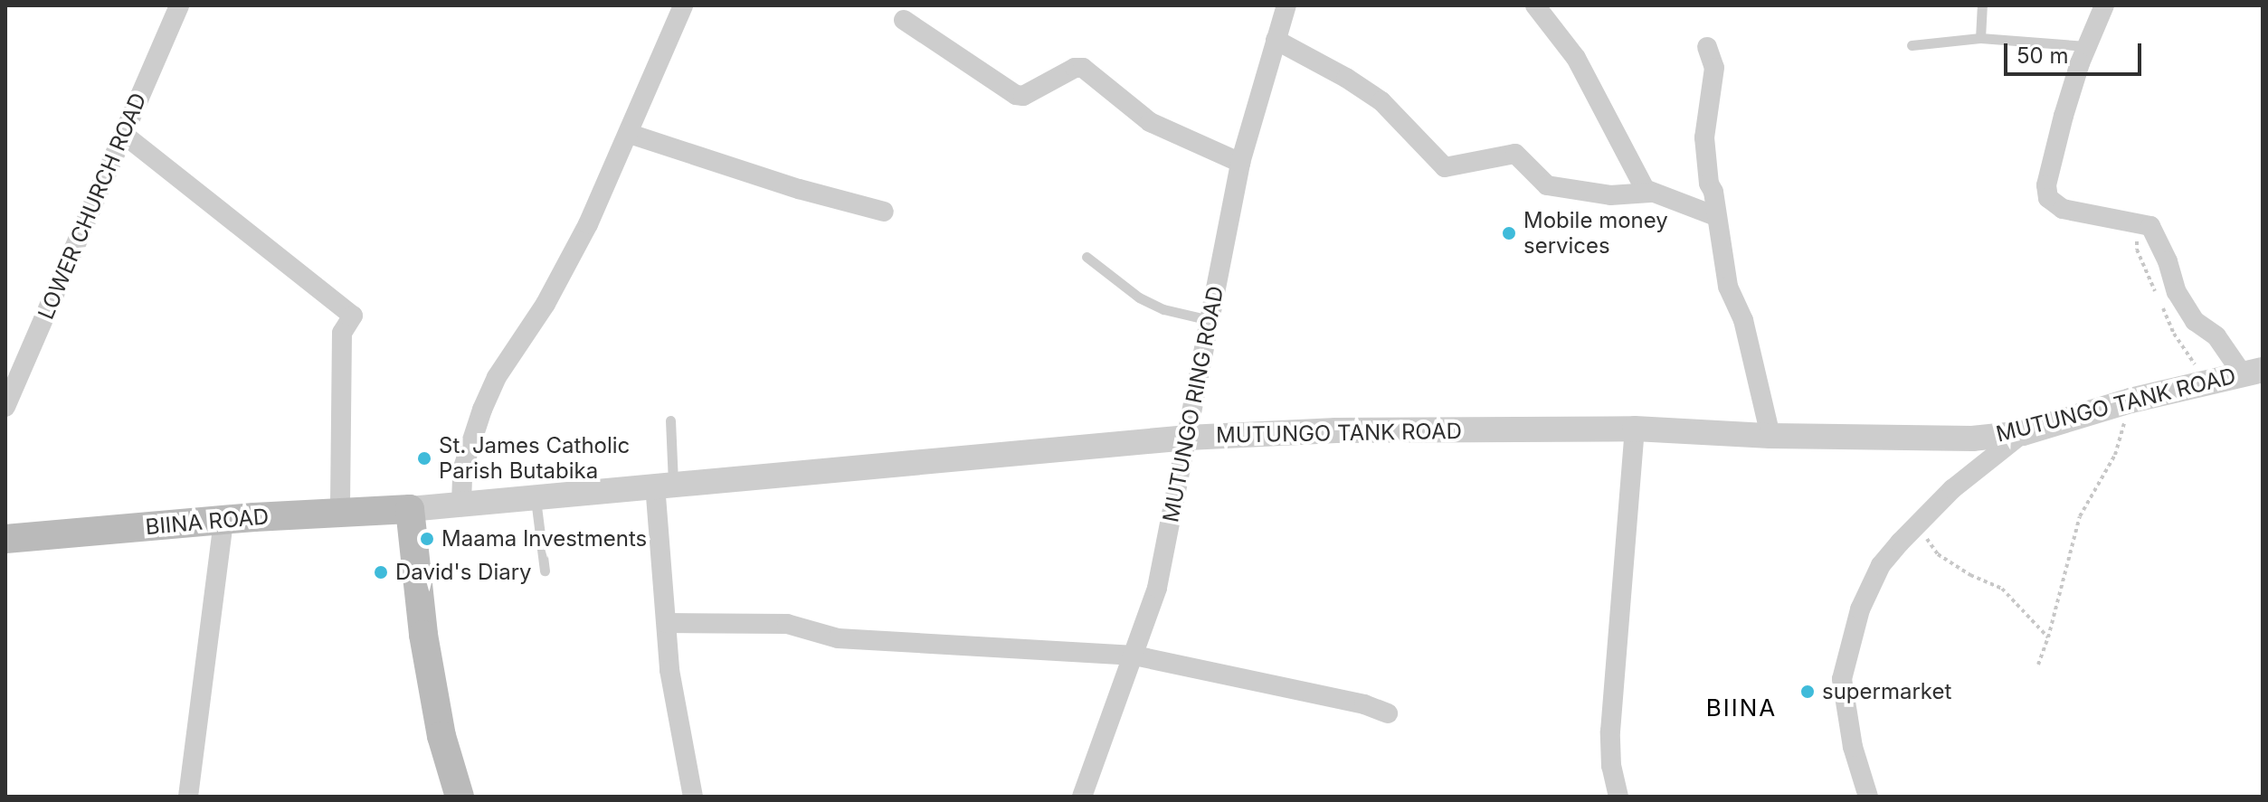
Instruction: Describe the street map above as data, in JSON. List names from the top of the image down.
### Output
{
  "streets": {
    "main road": ["BIINA ROAD"],
    "street": ["LOWER CHURCH ROAD", "MUTUNGO RING ROAD", "MUTUNGO TANK ROAD"]
  },
  "crossings": [
    ["MUTUNGO RING ROAD", "MUTUNGO TANK ROAD"],
    ["MUTUNGO TANK ROAD", "BIINA ROAD"]
  ],
  "districts": ["BIINA"],
  "places": [
    "Mobile money services",
    "St. James Catholic Parish Butabika",
    "Maama Investments",
    "David's Diary",
    "supermarket"
  ],
  "scale_bar": "50 m"
}
